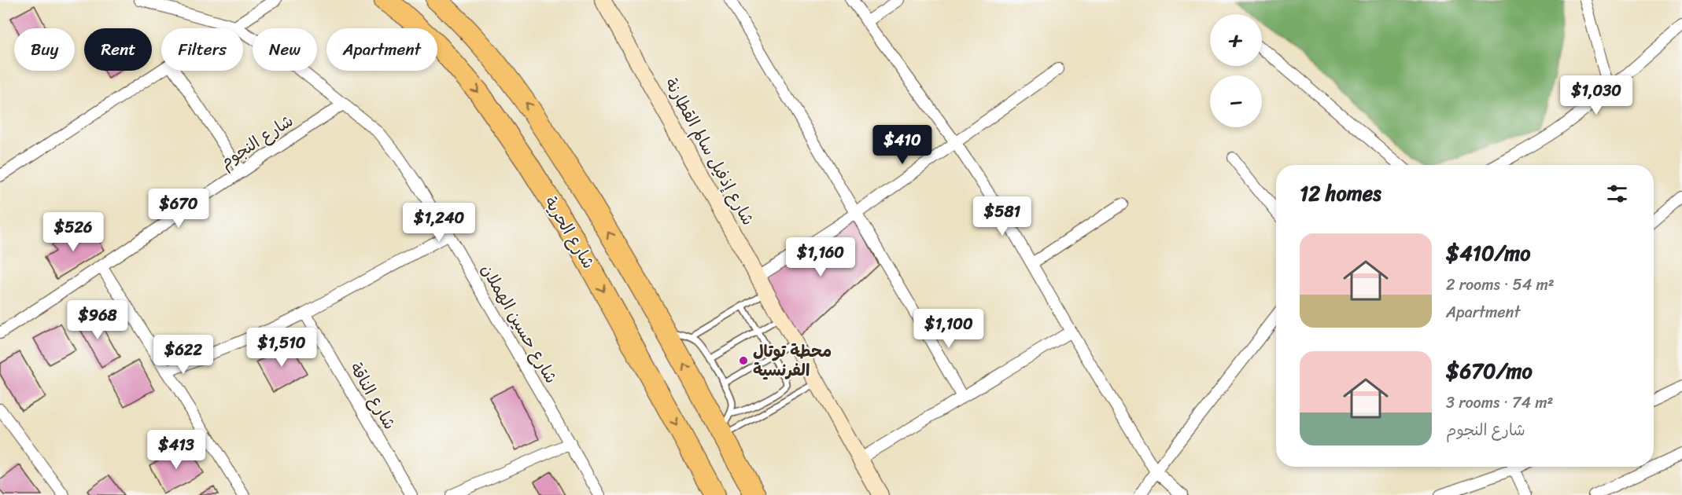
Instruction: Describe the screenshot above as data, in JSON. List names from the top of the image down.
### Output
{
  "streets": {
    "highway": ["شارع الحرية"],
    "street": [
      "شارع النجوم",
      "شارع إذفيل سالم القطارنة",
      "شارع حسين الهملان",
      "شارع الناقة"
    ]
  },
  "crossings": [
    ["شارع النجوم", "شارع حسين الهملان"]
  ],
  "places": ["محطة توتال الفرنسية"],
  "page": {
    "map_buttons": ["+", "−"],
    "chip": [
      "Buy",
      "Rent",
      "Filters",
      "New",
      "Apartment"
    ],
    "price": [
      "$1,030",
      "$410",
      "$670",
      "$581",
      "$1,240",
      "$526",
      "$1,160",
      "$968",
      "$1,100",
      "$1,510",
      "$622",
      "$413"
    ],
    "heading": "12 homes",
    "list": [
      {
        "name": "$410/mo",
        "note": "2 rooms · 54 m² · Apartment"
      },
      {
        "name": "$670/mo",
        "note": "3 rooms · 74 m² · شارع النجوم"
      }
    ]
  }
}
